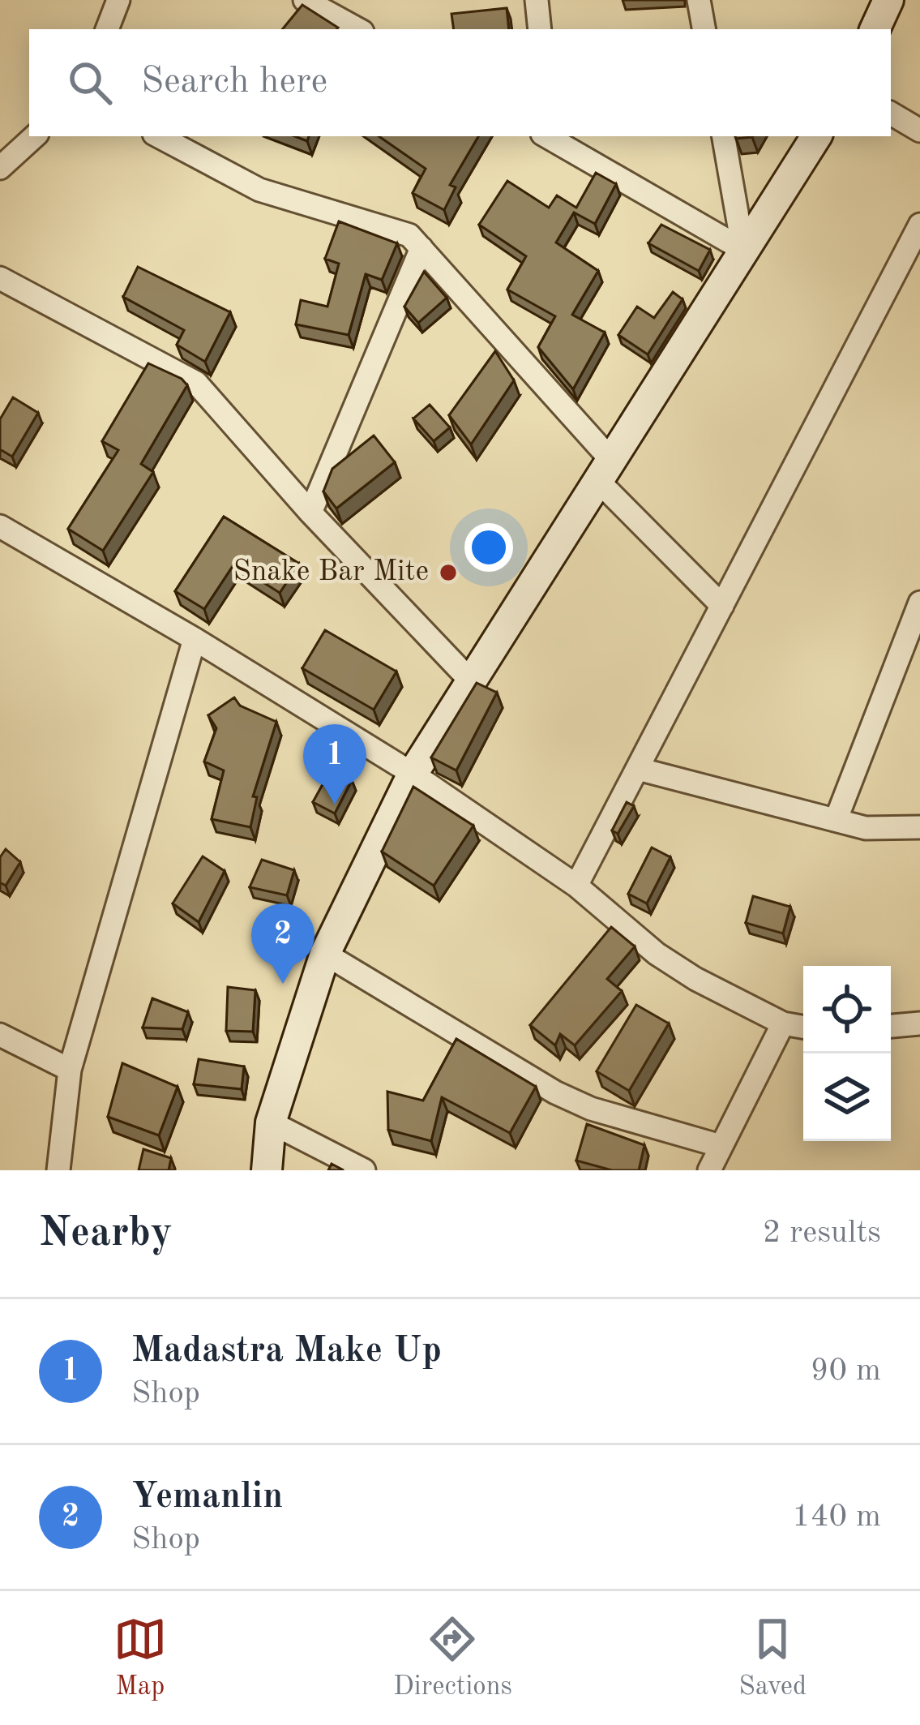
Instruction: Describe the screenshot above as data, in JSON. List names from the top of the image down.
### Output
{
  "places": ["Snake Bar Mite"],
  "page": {
    "search": "Search here",
    "pins": ["1", "2"],
    "heading": ["Nearby", "2 results"],
    "list": [
      {
        "mark": "1",
        "name": "Madastra Make Up",
        "note": "Shop",
        "value": "90 m"
      },
      {
        "mark": "2",
        "name": "Yemanlin",
        "note": "Shop",
        "value": "140 m"
      }
    ],
    "nav": ["Map", "Directions", "Saved"]
  }
}
